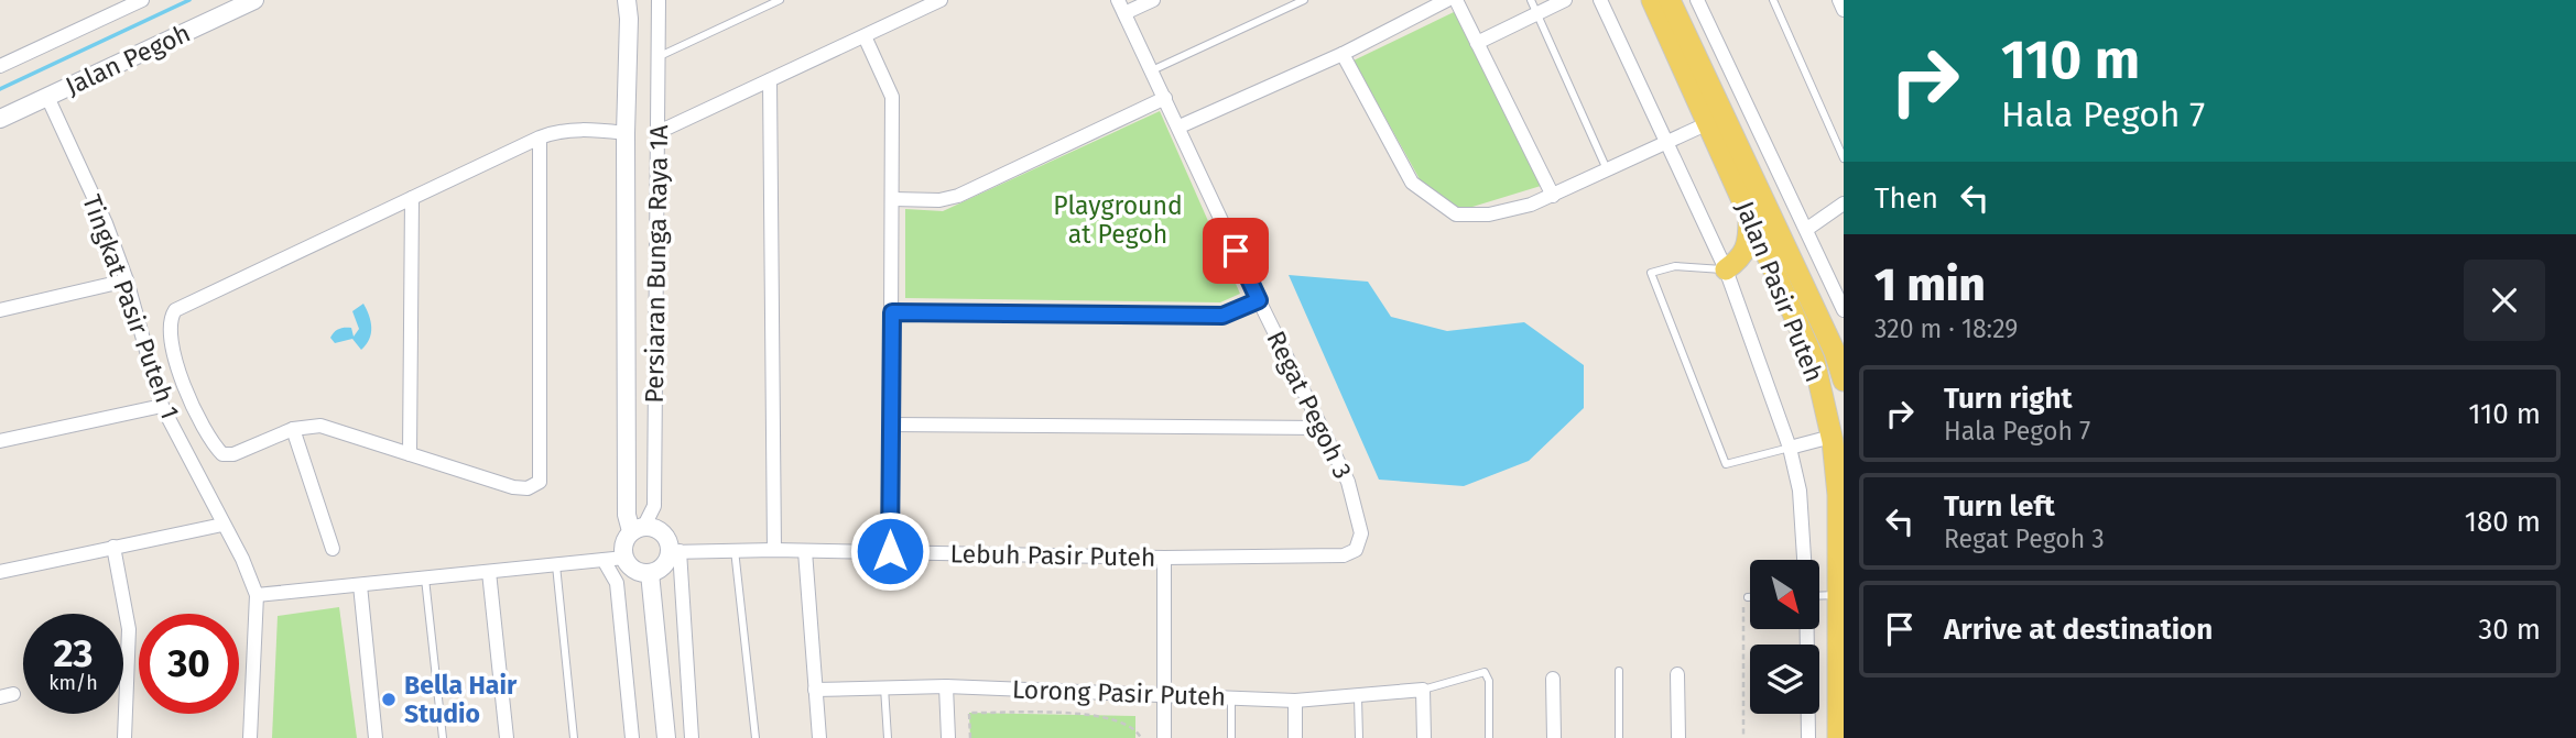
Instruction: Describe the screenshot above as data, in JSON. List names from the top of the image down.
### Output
{
  "streets": {
    "main road": ["Jalan Pasir Puteh"],
    "street": [
      "Jalan Pegoh",
      "Persiaran Bunga Raya 1A",
      "Tingkat Pasir Puteh 1",
      "Regat Pegoh 3",
      "Lebuh Pasir Puteh",
      "Lorong Pasir Puteh"
    ]
  },
  "crossings": [
    ["Jalan Pegoh", "Tingkat Pasir Puteh 1"],
    ["Persiaran Bunga Raya 1A", "Lebuh Pasir Puteh"],
    ["Regat Pegoh 3", "Lebuh Pasir Puteh"]
  ],
  "parks": ["Playground at Pegoh"],
  "places": ["Bella Hair Studio"],
  "north": "bottom right",
  "page": {
    "turn": ["110 m", "Hala Pegoh 7"],
    "then": "Then",
    "heading": ["1 min", "320 m · 18:29"],
    "list": [
      {
        "name": "Turn right",
        "note": "Hala Pegoh 7",
        "value": "110 m"
      },
      {
        "name": "Turn left",
        "note": "Regat Pegoh 3",
        "value": "180 m"
      },
      {
        "name": "Arrive at destination",
        "value": "30 m"
      }
    ],
    "speed": "23 km/h",
    "limit": "30"
  }
}
